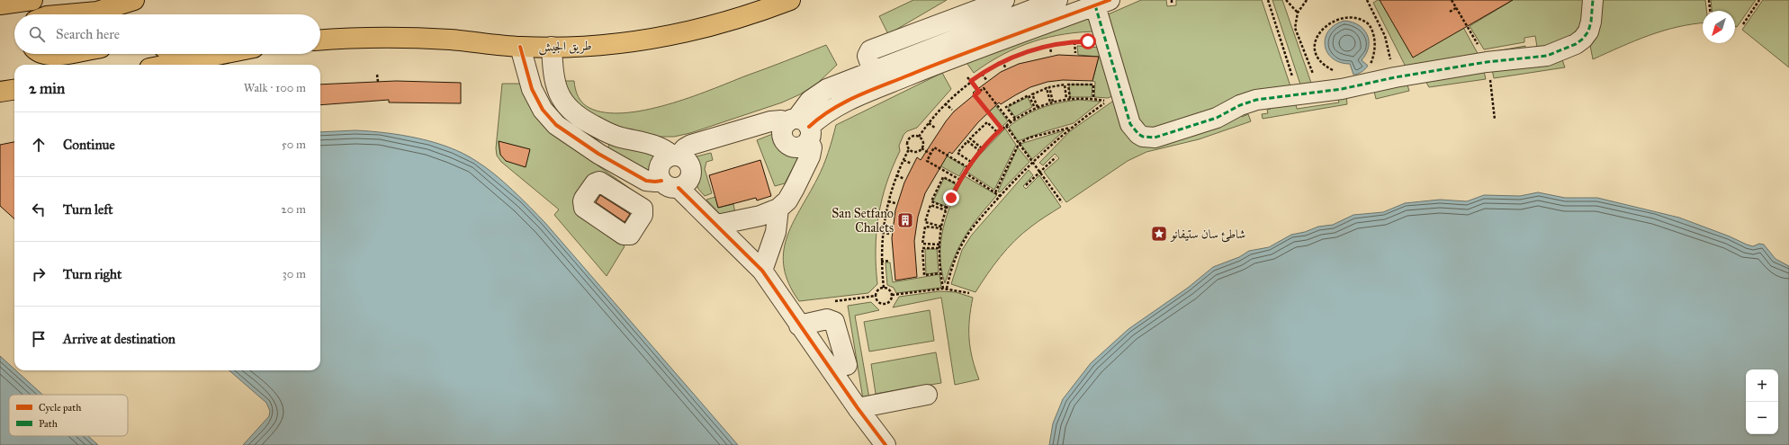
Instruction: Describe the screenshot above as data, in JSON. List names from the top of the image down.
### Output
{
  "streets": {
    "highway": ["طريق الجيش"]
  },
  "places": {
    "building": ["San Setfano Chalets"],
    "place": ["شاطئ سان ستيفانو"]
  },
  "legend": ["Cycle path", "Path"],
  "north": "bottom left",
  "page": {
    "search": "Search here",
    "heading": ["2 min", "Walk · 100 m"],
    "list": [
      ["Continue", "50 m"],
      ["Turn left", "20 m"],
      ["Turn right", "30 m"],
      "Arrive at destination"
    ],
    "map_buttons": ["+", "−"]
  }
}
